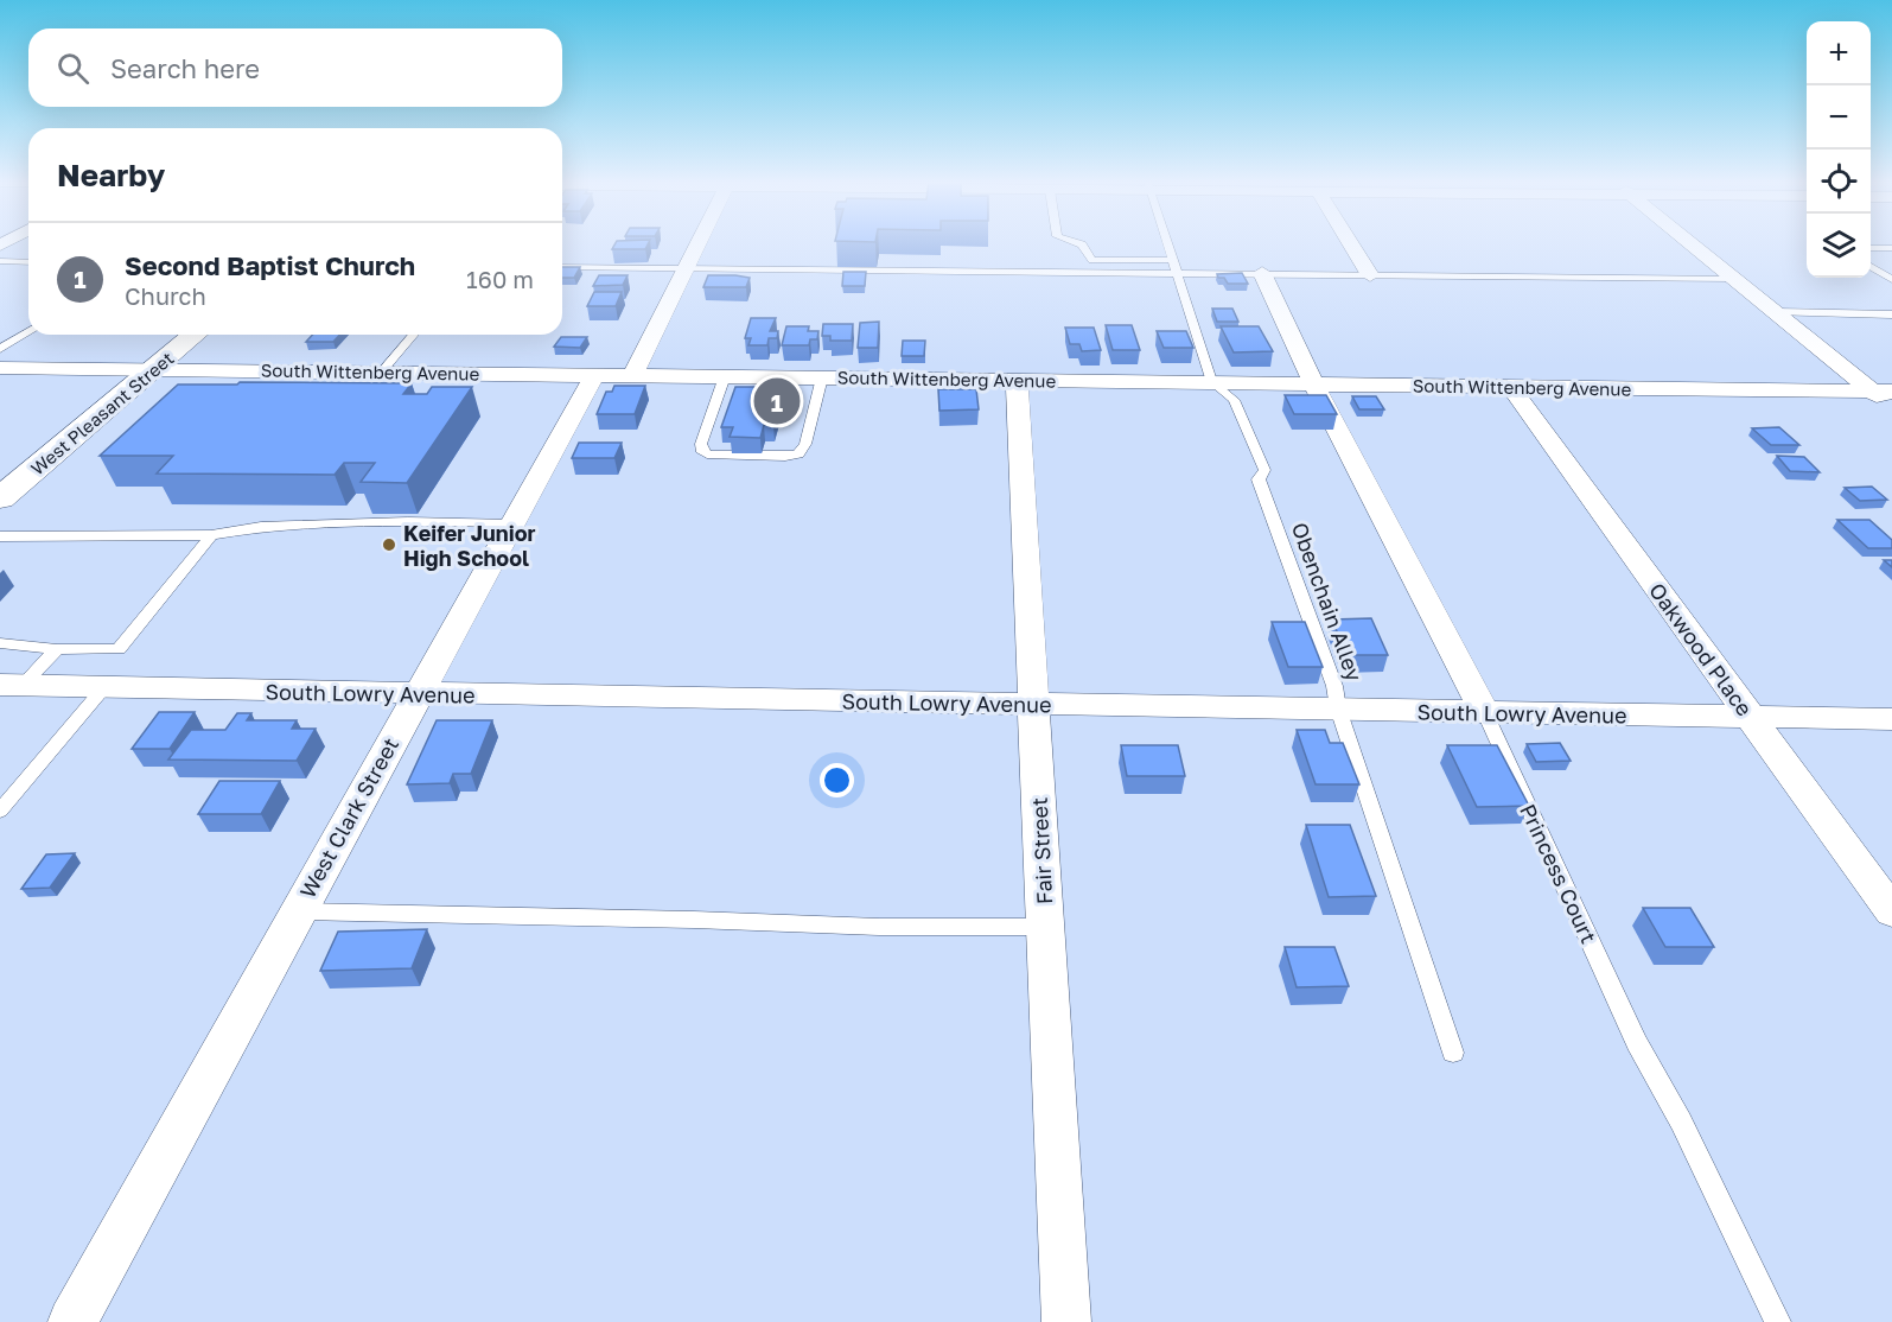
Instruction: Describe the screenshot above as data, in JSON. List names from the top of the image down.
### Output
{
  "streets": {
    "street": [
      "South Wittenberg Avenue",
      "West Pleasant Street",
      "Oakwood Place",
      "South Lowry Avenue",
      "West Clark Street",
      "Fair Street",
      "Princess Court"
    ],
    "lane": ["Obenchain Alley"]
  },
  "crossings": [
    ["South Wittenberg Avenue", "West Pleasant Street"],
    ["South Wittenberg Avenue", "Obenchain Alley"],
    ["South Wittenberg Avenue", "Oakwood Place"],
    ["South Wittenberg Avenue", "West Clark Street"],
    ["South Wittenberg Avenue", "Fair Street"],
    ["South Wittenberg Avenue", "Princess Court"],
    ["Obenchain Alley", "South Lowry Avenue"],
    ["Oakwood Place", "South Lowry Avenue"],
    ["South Lowry Avenue", "West Clark Street"],
    ["South Lowry Avenue", "Fair Street"],
    ["South Lowry Avenue", "Princess Court"]
  ],
  "places": ["Keifer Junior High School"],
  "page": {
    "map_buttons": ["+", "−"],
    "search": "Search here",
    "heading": "Nearby",
    "list": [
      {
        "mark": "1",
        "name": "Second Baptist Church",
        "note": "Church",
        "value": "160 m"
      }
    ],
    "pins": "1"
  }
}
